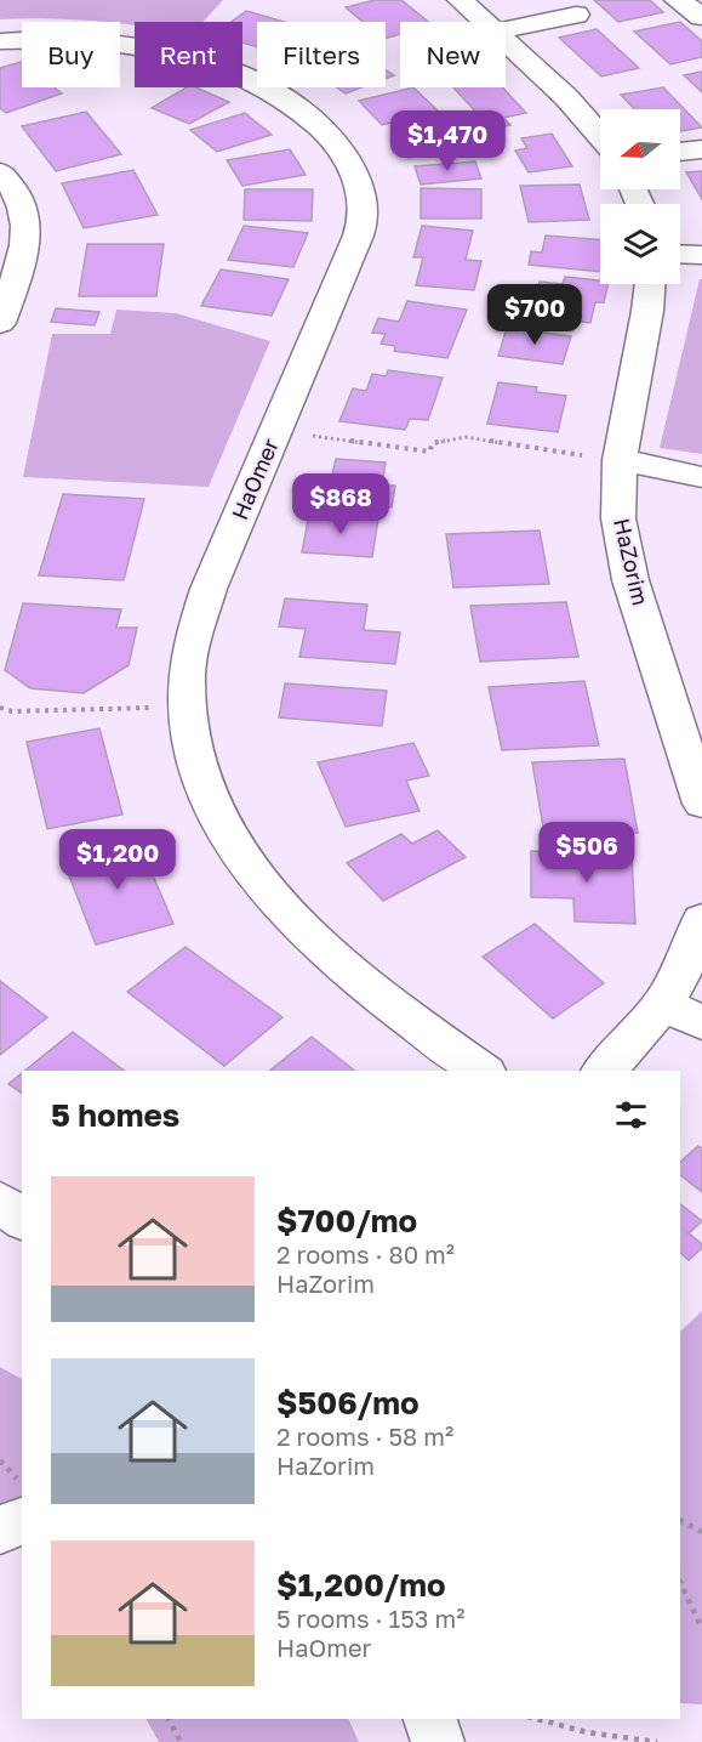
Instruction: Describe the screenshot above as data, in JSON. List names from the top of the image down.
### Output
{
  "streets": {
    "street": ["HaOmer", "HaZorim"]
  },
  "north": "left",
  "page": {
    "chip": [
      "Buy",
      "Rent",
      "Filters",
      "New"
    ],
    "price": [
      "$1,470",
      "$700",
      "$868",
      "$506",
      "$1,200"
    ],
    "heading": "5 homes",
    "list": [
      {
        "name": "$700/mo",
        "note": "2 rooms · 80 m² · HaZorim"
      },
      {
        "name": "$506/mo",
        "note": "2 rooms · 58 m² · HaZorim"
      },
      {
        "name": "$1,200/mo",
        "note": "5 rooms · 153 m² · HaOmer"
      }
    ]
  }
}
